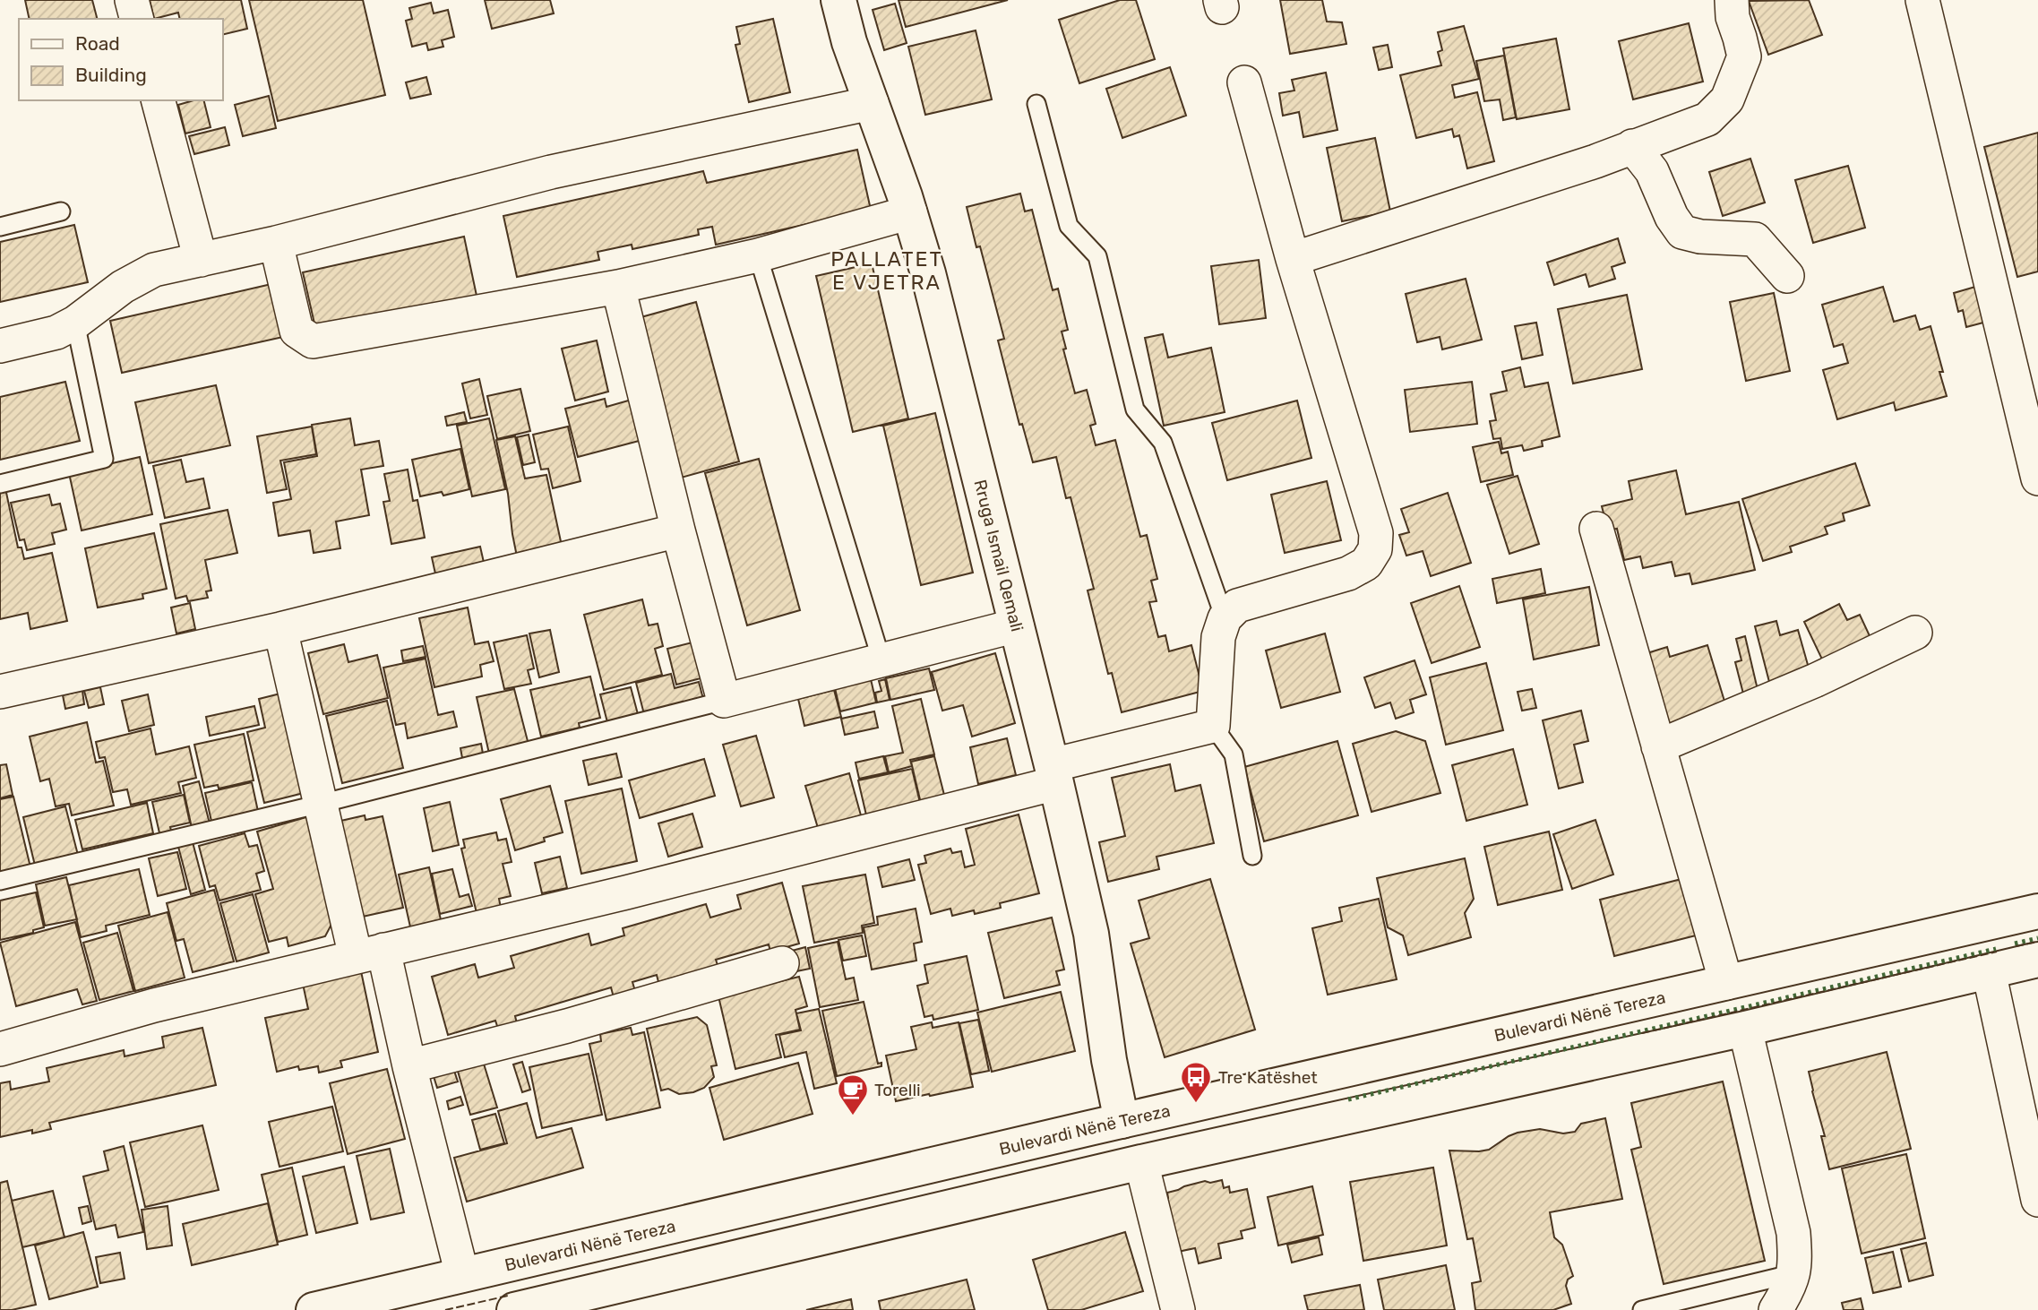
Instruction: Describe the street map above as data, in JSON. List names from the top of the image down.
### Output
{
  "streets": {
    "main road": ["Rruga Ismail Qemali", "Bulevardi Nënë Tereza"]
  },
  "crossings": [
    ["Rruga Ismail Qemali", "Bulevardi Nënë Tereza"]
  ],
  "districts": ["PALLATET E VJETRA"],
  "places": {
    "bus stop": ["Tre Katëshet"],
    "cafe": ["Torelli"]
  },
  "legend": ["Road", "Building"]
}
